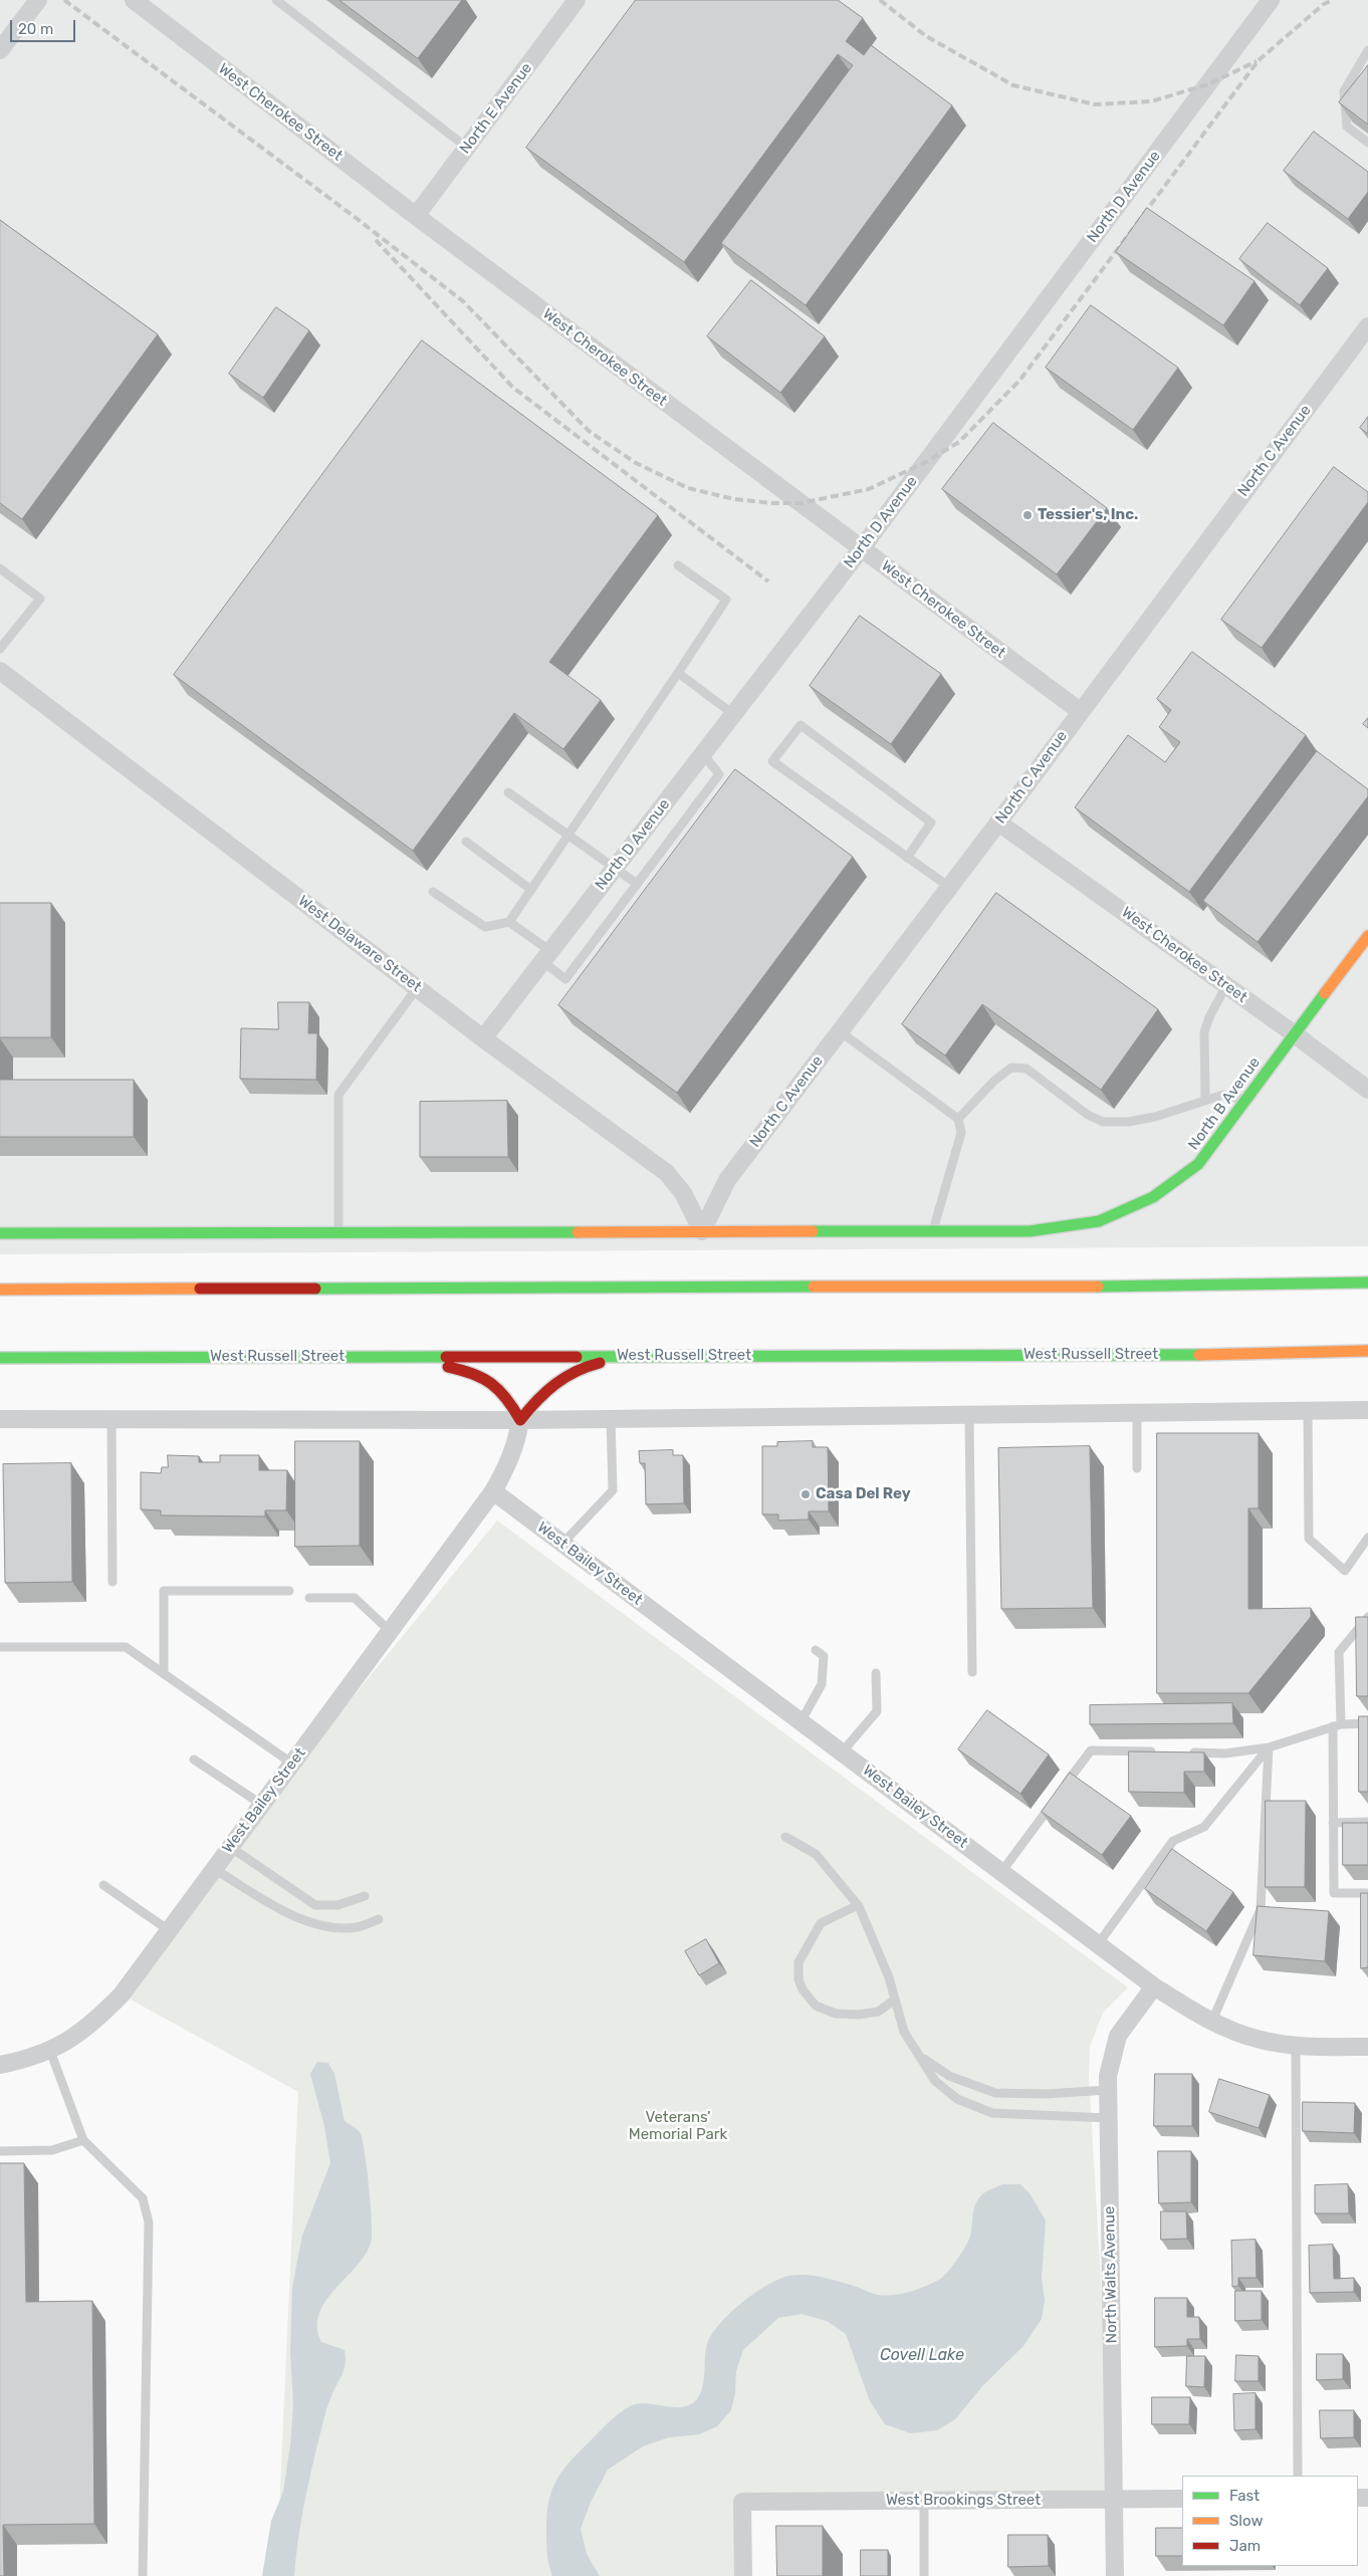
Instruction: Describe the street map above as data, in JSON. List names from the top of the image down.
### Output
{
  "streets": {
    "main road": ["North B Avenue", "West Russell Street"],
    "street": [
      "North E Avenue",
      "West Cherokee Street",
      "North D Avenue",
      "North C Avenue",
      "West Delaware Street",
      "West Bailey Street",
      "North Walts Avenue",
      "West Brookings Street"
    ]
  },
  "crossings": [
    ["North E Avenue", "West Cherokee Street"],
    ["West Cherokee Street", "North D Avenue"],
    ["West Cherokee Street", "North C Avenue"],
    ["West Cherokee Street", "North B Avenue"],
    ["North D Avenue", "West Delaware Street"],
    ["North C Avenue", "West Delaware Street"],
    ["West Bailey Street", "North Walts Avenue"],
    ["North Walts Avenue", "West Brookings Street"]
  ],
  "water": ["Covell Lake"],
  "parks": ["Veterans' Memorial Park"],
  "places": ["Tessier's, Inc.", "Casa Del Rey"],
  "legend": ["Fast", "Slow", "Jam"],
  "scale_bar": "20 m"
}
